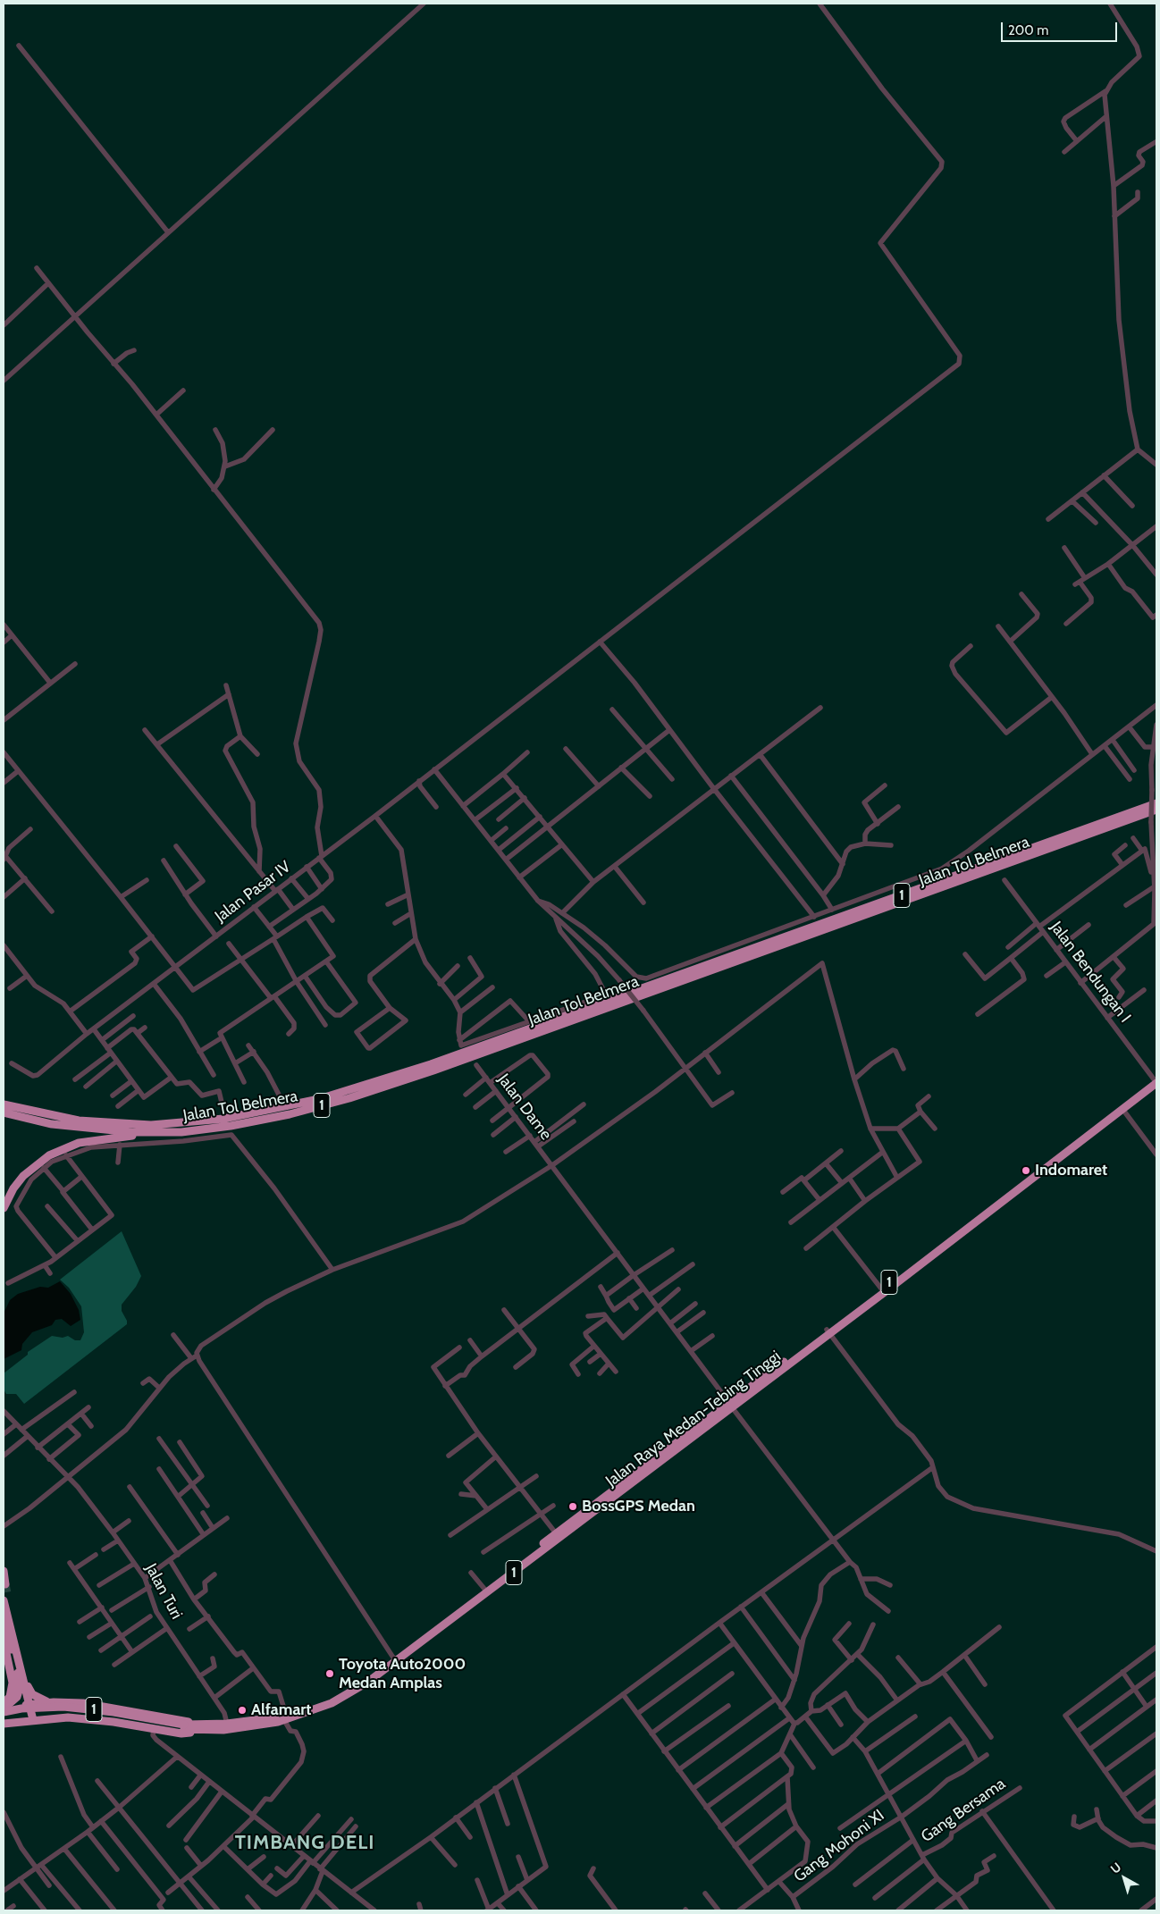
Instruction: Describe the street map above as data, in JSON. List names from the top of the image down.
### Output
{
  "streets": {
    "highway": ["Jalan Tol Belmera", "1", "Jalan Raya Medan-Tebing Tinggi"],
    "street": [
      "Jalan Pasar IV",
      "Jalan Bendungan I",
      "Jalan Dame",
      "Jalan Turi",
      "Gang Bersama",
      "Gang Mohoni XI"
    ]
  },
  "crossings": [
    ["1", "Jalan Raya Medan-Tebing Tinggi"],
    ["Jalan Bendungan I", "Jalan Raya Medan-Tebing Tinggi"],
    ["Jalan Dame", "Jalan Raya Medan-Tebing Tinggi"],
    ["Jalan Raya Medan-Tebing Tinggi", "Jalan Turi"]
  ],
  "districts": ["TIMBANG DELI"],
  "places": [
    "Indomaret",
    "BossGPS Medan",
    "Toyota Auto2000 Medan Amplas",
    "Alfamart"
  ],
  "scale_bar": "200 m",
  "north": "top left"
}
